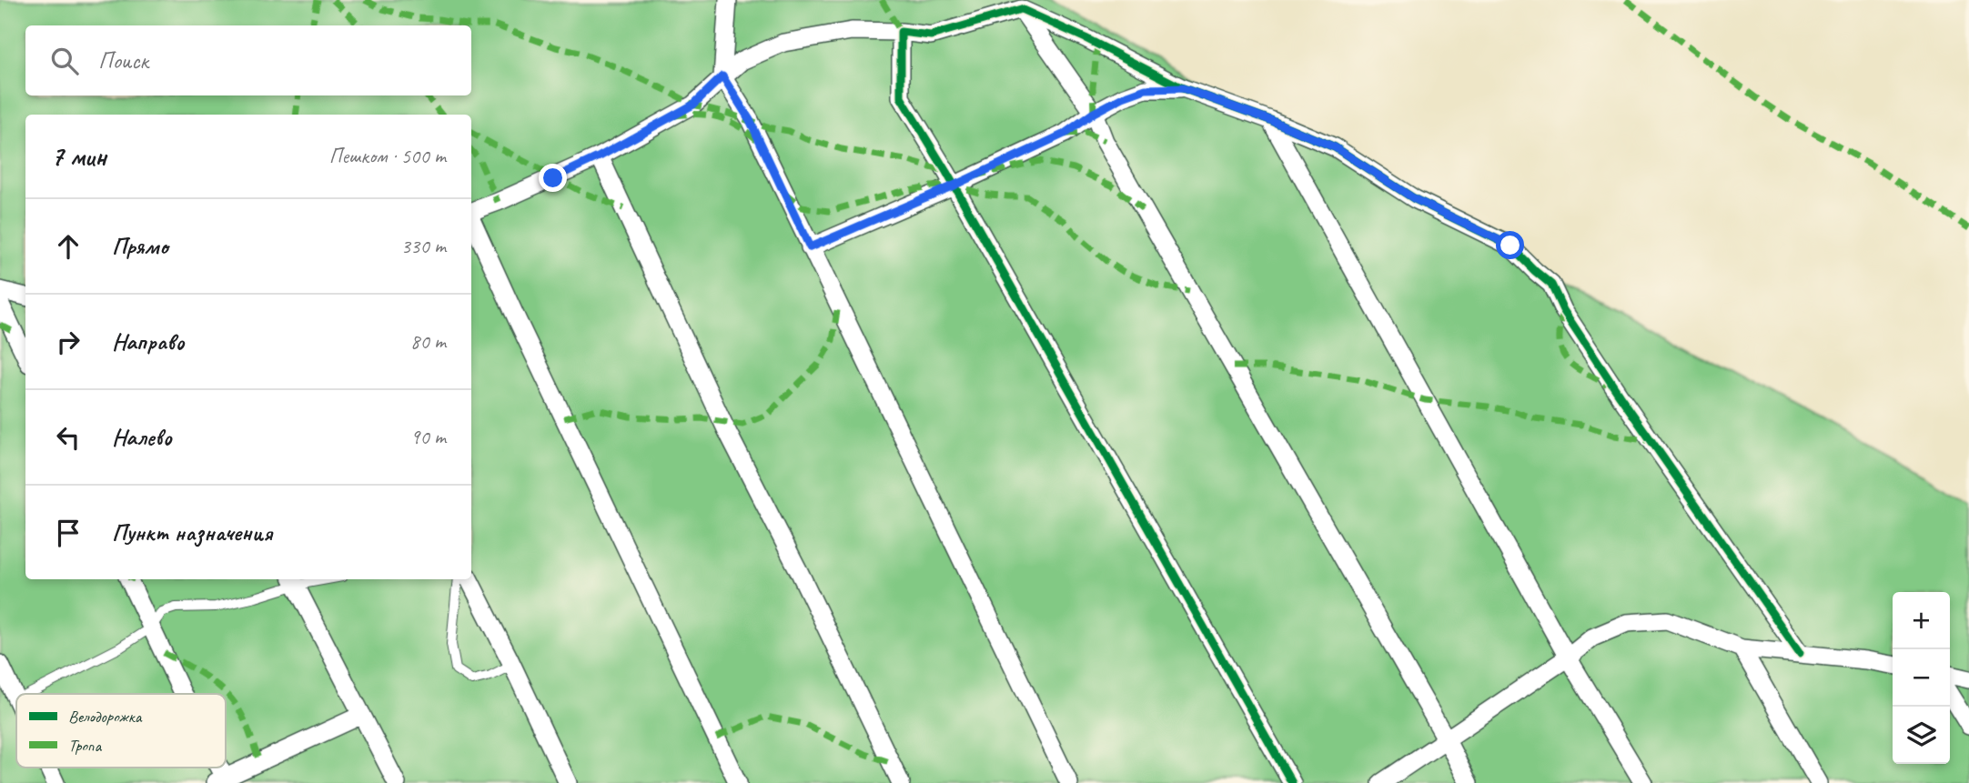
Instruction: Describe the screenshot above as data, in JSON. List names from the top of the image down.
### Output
{
  "legend": ["Велодорожка", "Тропа"],
  "page": {
    "search": "Поиск",
    "heading": ["7 мин", "Пешком · 500 m"],
    "list": [
      ["Прямо", "330 m"],
      ["Направо", "80 m"],
      ["Налево", "90 m"],
      "Пункт назначения"
    ],
    "map_buttons": ["+", "−"]
  }
}
